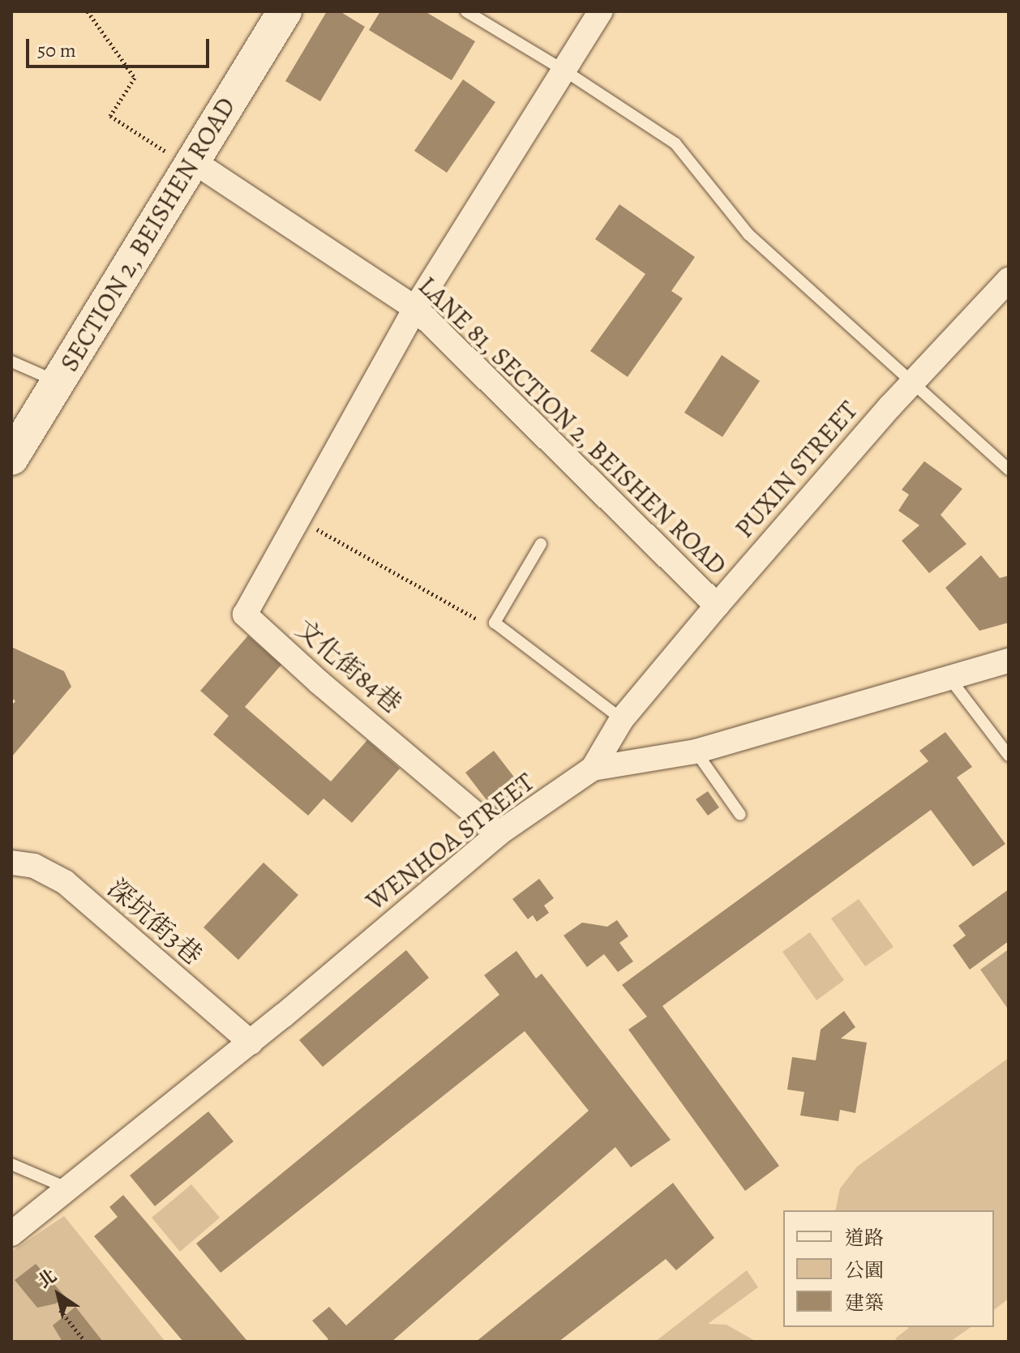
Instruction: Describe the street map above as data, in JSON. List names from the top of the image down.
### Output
{
  "streets": {
    "main road": ["SECTION 2, BEISHEN ROAD"],
    "street": [
      "LANE 81, SECTION 2, BEISHEN ROAD",
      "PUXIN STREET",
      "文化街84巷",
      "WENHOA STREET",
      "深坑街3巷"
    ]
  },
  "crossings": [
    ["SECTION 2, BEISHEN ROAD", "LANE 81, SECTION 2, BEISHEN ROAD"],
    ["LANE 81, SECTION 2, BEISHEN ROAD", "PUXIN STREET"],
    ["PUXIN STREET", "WENHOA STREET"],
    ["文化街84巷", "WENHOA STREET"],
    ["WENHOA STREET", "深坑街3巷"]
  ],
  "legend": ["道路", "公園", "建築"],
  "scale_bar": "50 m",
  "north": "top left"
}
